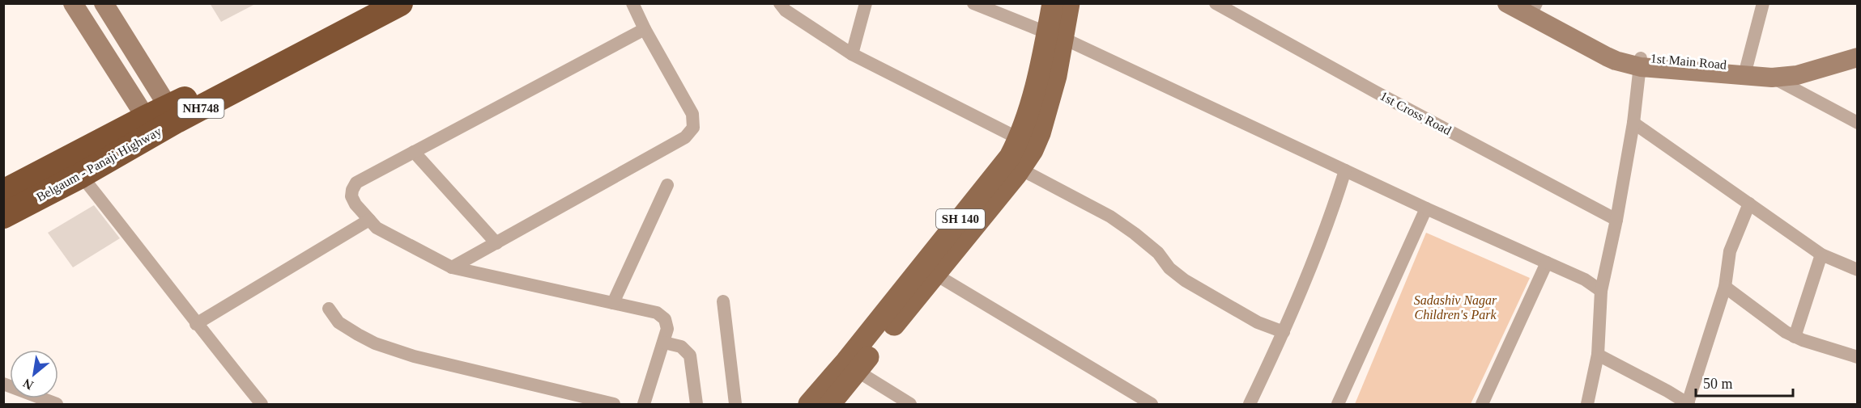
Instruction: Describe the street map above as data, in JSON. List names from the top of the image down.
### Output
{
  "streets": {
    "highway": ["NH748", "Belgaum - Panaji Highway"],
    "main road": ["SH 140"],
    "street": ["1st Main Road", "1st Cross Road"]
  },
  "parks": ["Sadashiv Nagar Children's Park"],
  "scale_bar": "50 m",
  "north": "bottom left"
}
